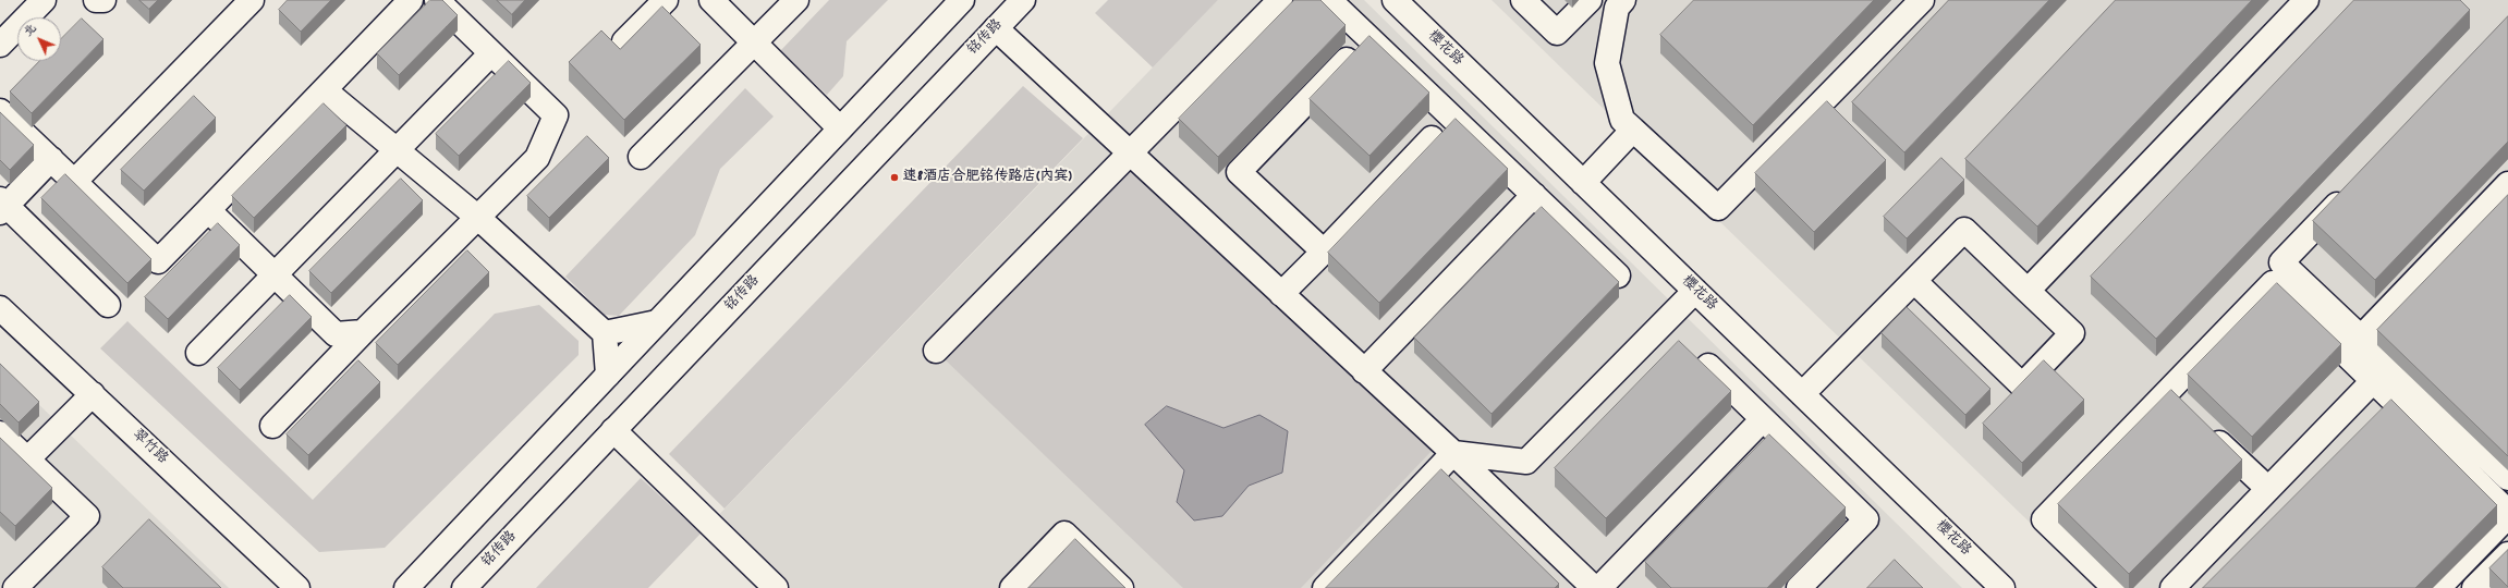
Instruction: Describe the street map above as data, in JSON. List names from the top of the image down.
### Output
{
  "streets": {
    "main road": ["铭传路", "樱花路", "翠竹路"]
  },
  "places": ["速8酒店合肥铭传路店(内宾)"],
  "north": "top left"
}
